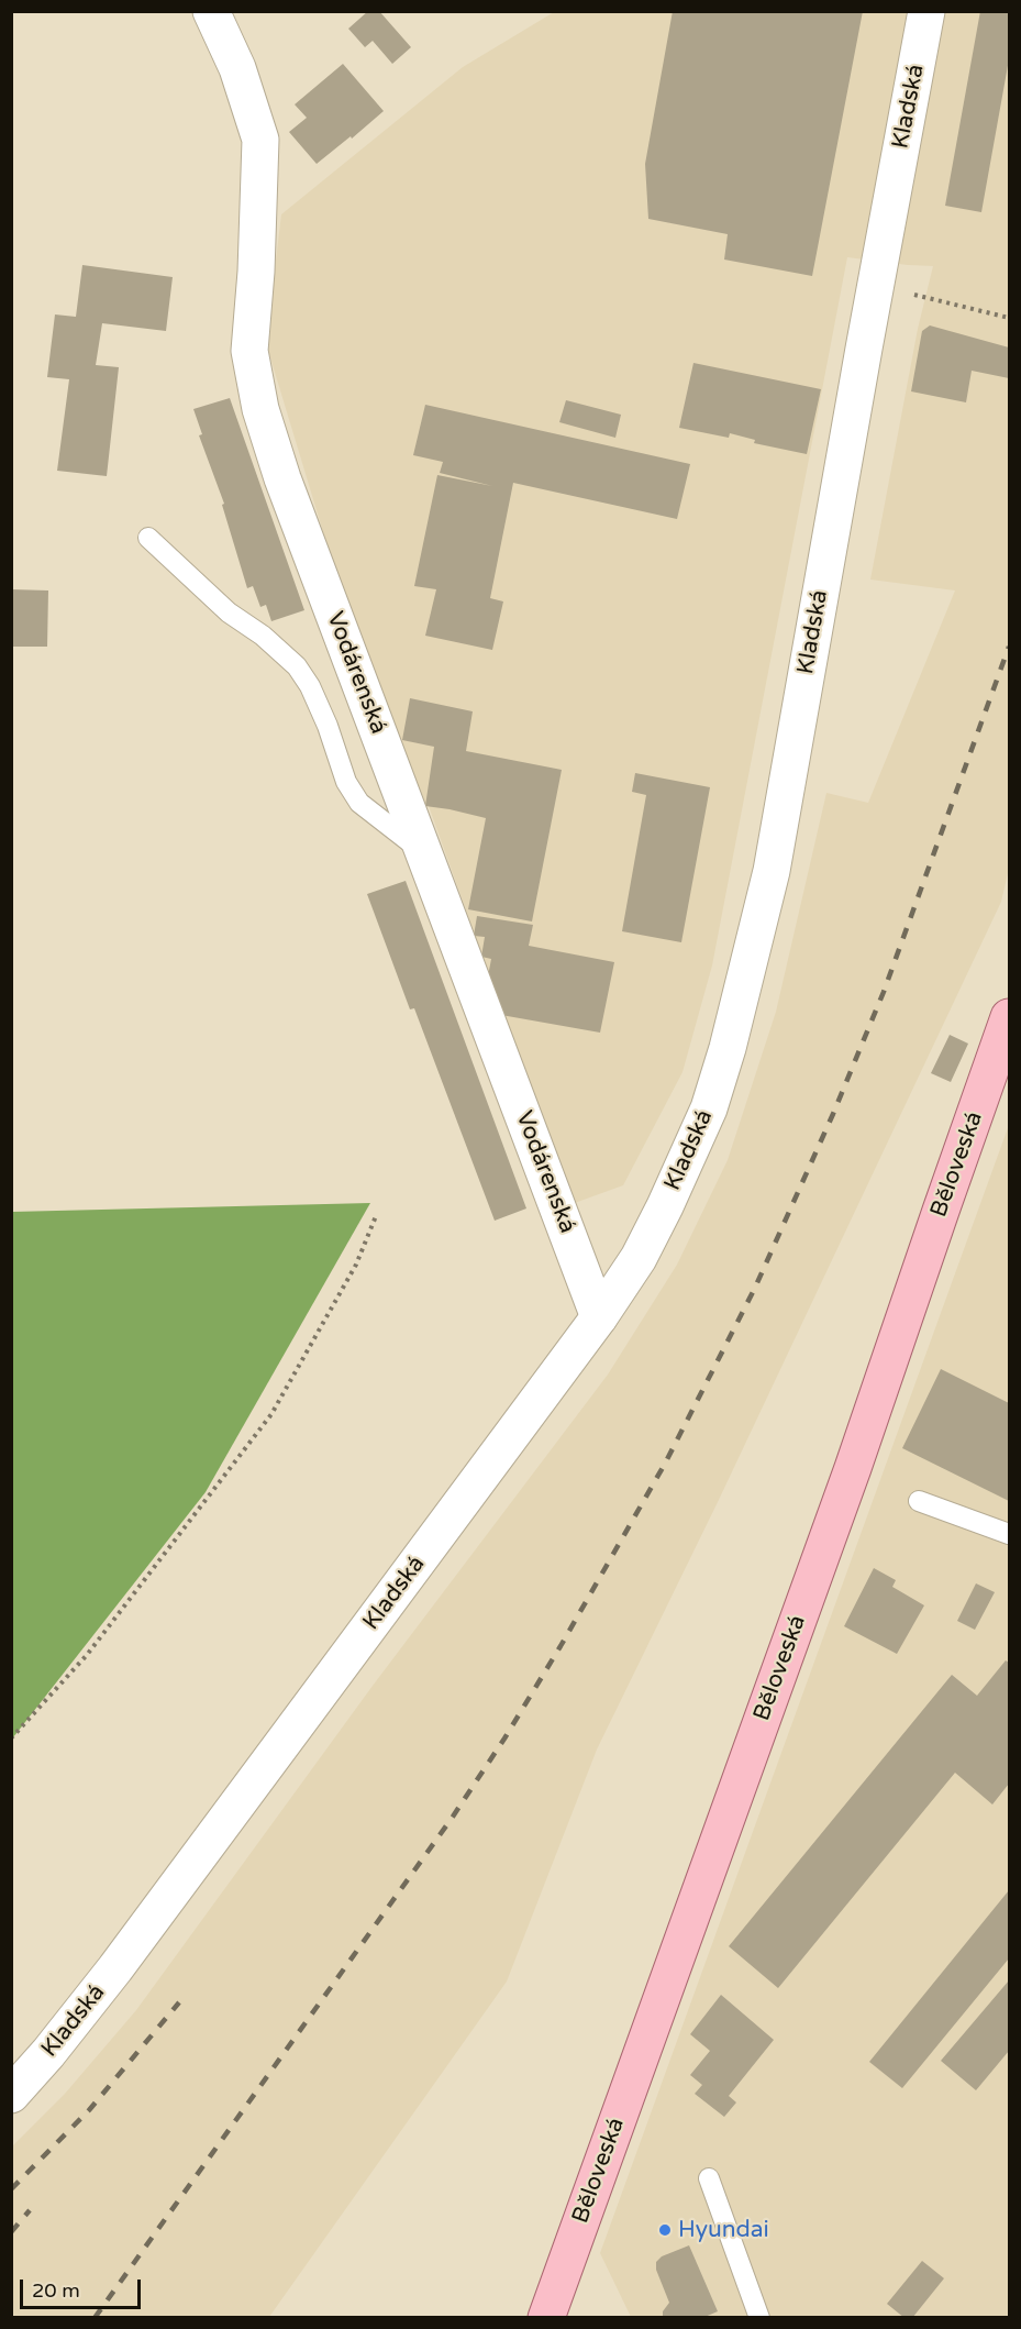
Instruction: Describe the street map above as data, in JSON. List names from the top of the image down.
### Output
{
  "streets": {
    "main road": ["Kladská", "Vodárenská", "Běloveská"]
  },
  "crossings": [
    ["Kladská", "Vodárenská"]
  ],
  "places": ["Hyundai"],
  "scale_bar": "20 m"
}
